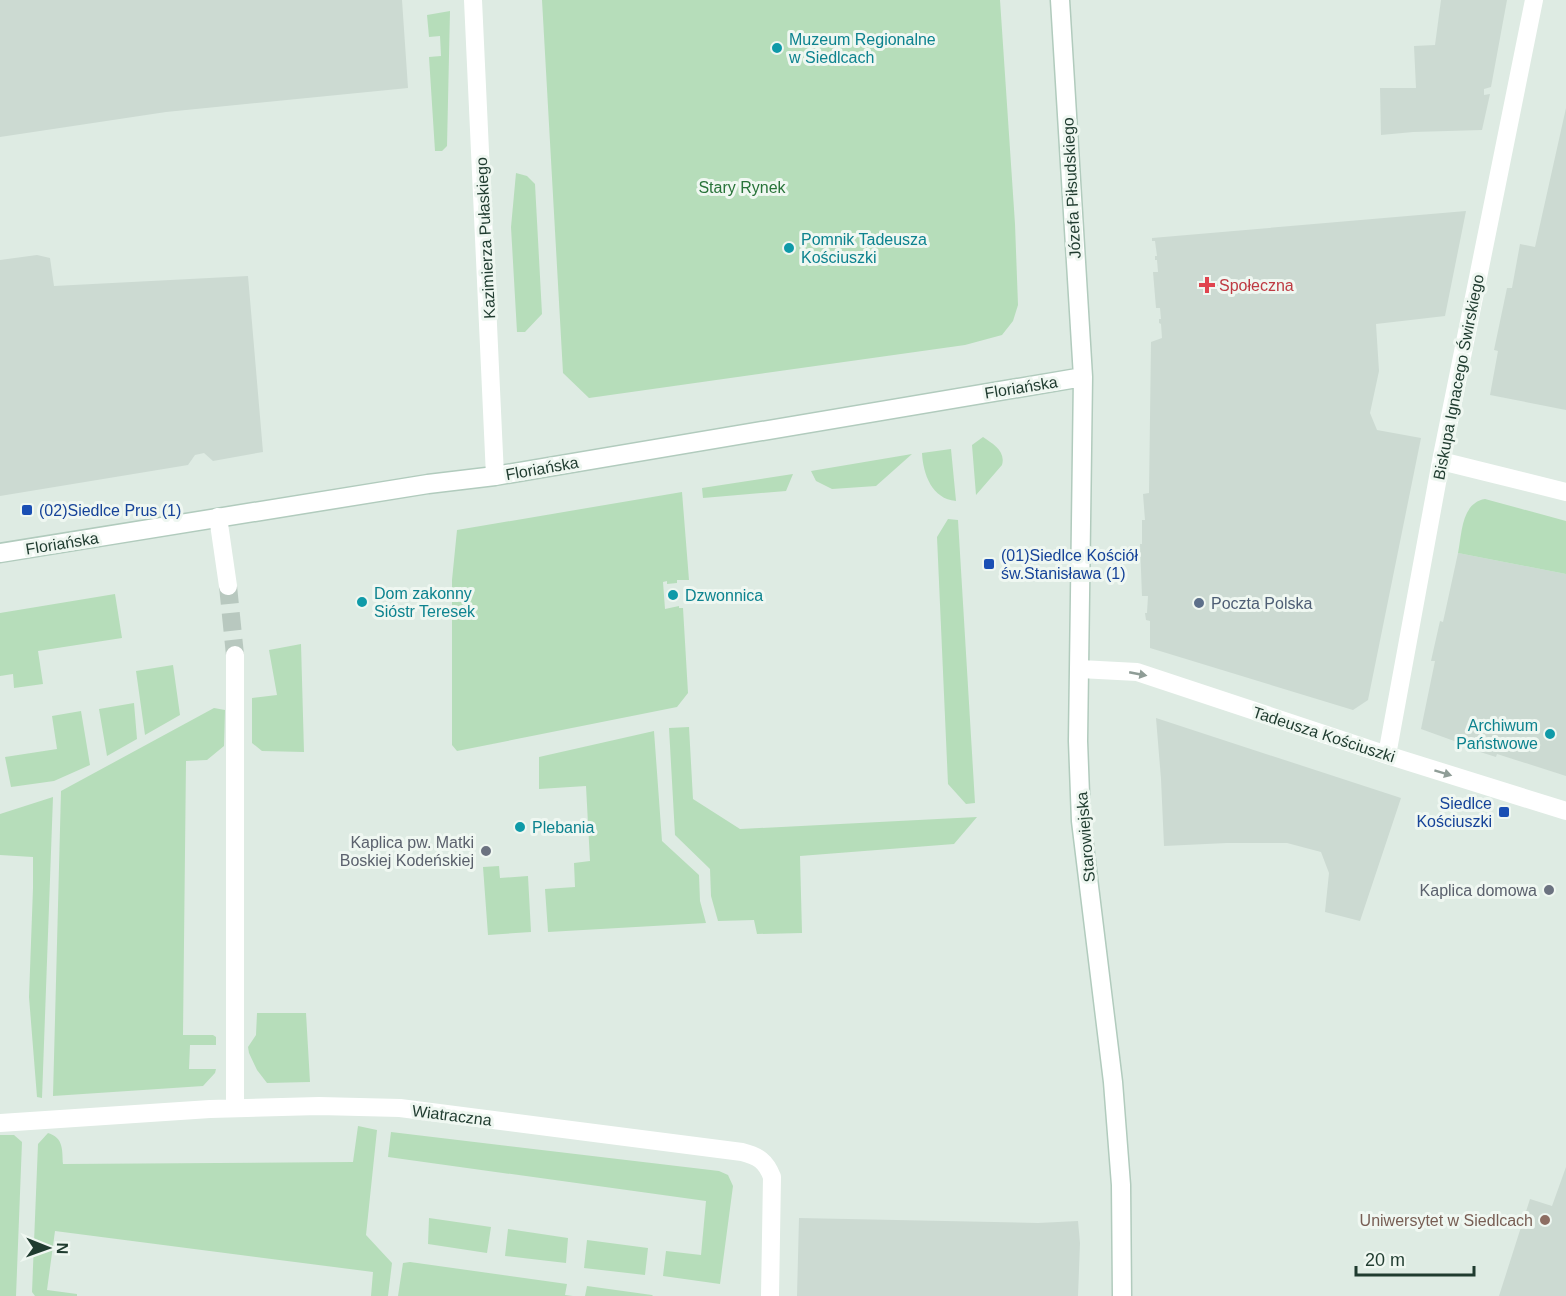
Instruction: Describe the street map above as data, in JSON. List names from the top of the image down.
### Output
{
  "streets": {
    "street": [
      "Józefa Piłsudskiego",
      "Kazimierza Pułaskiego",
      "Biskupa Ignacego Świrskiego",
      "Floriańska",
      "Tadeusza Kościuszki",
      "Starowiejska",
      "Wiatraczna"
    ]
  },
  "crossings": [
    ["Józefa Piłsudskiego", "Floriańska"],
    ["Józefa Piłsudskiego", "Starowiejska"],
    ["Kazimierza Pułaskiego", "Floriańska"],
    ["Biskupa Ignacego Świrskiego", "Tadeusza Kościuszki"],
    ["Floriańska", "Starowiejska"],
    ["Tadeusza Kościuszki", "Starowiejska"]
  ],
  "one_way": ["Tadeusza Kościuszki"],
  "parks": ["Stary Rynek"],
  "places": {
    "other": [
      "Muzeum Regionalne w Siedlcach",
      "Pomnik Tadeusza Kościuszki",
      "Dzwonnica",
      "Dom zakonny Sióstr Teresek",
      "Poczta Polska",
      "Archiwum Państwowe",
      "Plebania",
      "Kaplica pw. Matki Boskiej Kodeńskiej",
      "Kaplica domowa",
      "Uniwersytet w Siedlcach"
    ],
    "health": ["Społeczna"],
    "transit": ["(02)Siedlce Prus (1)", "(01)Siedlce Kościół św.Stanisława (1)", "Siedlce Kościuszki"]
  },
  "scale_bar": "20 m",
  "north": "right"
}
